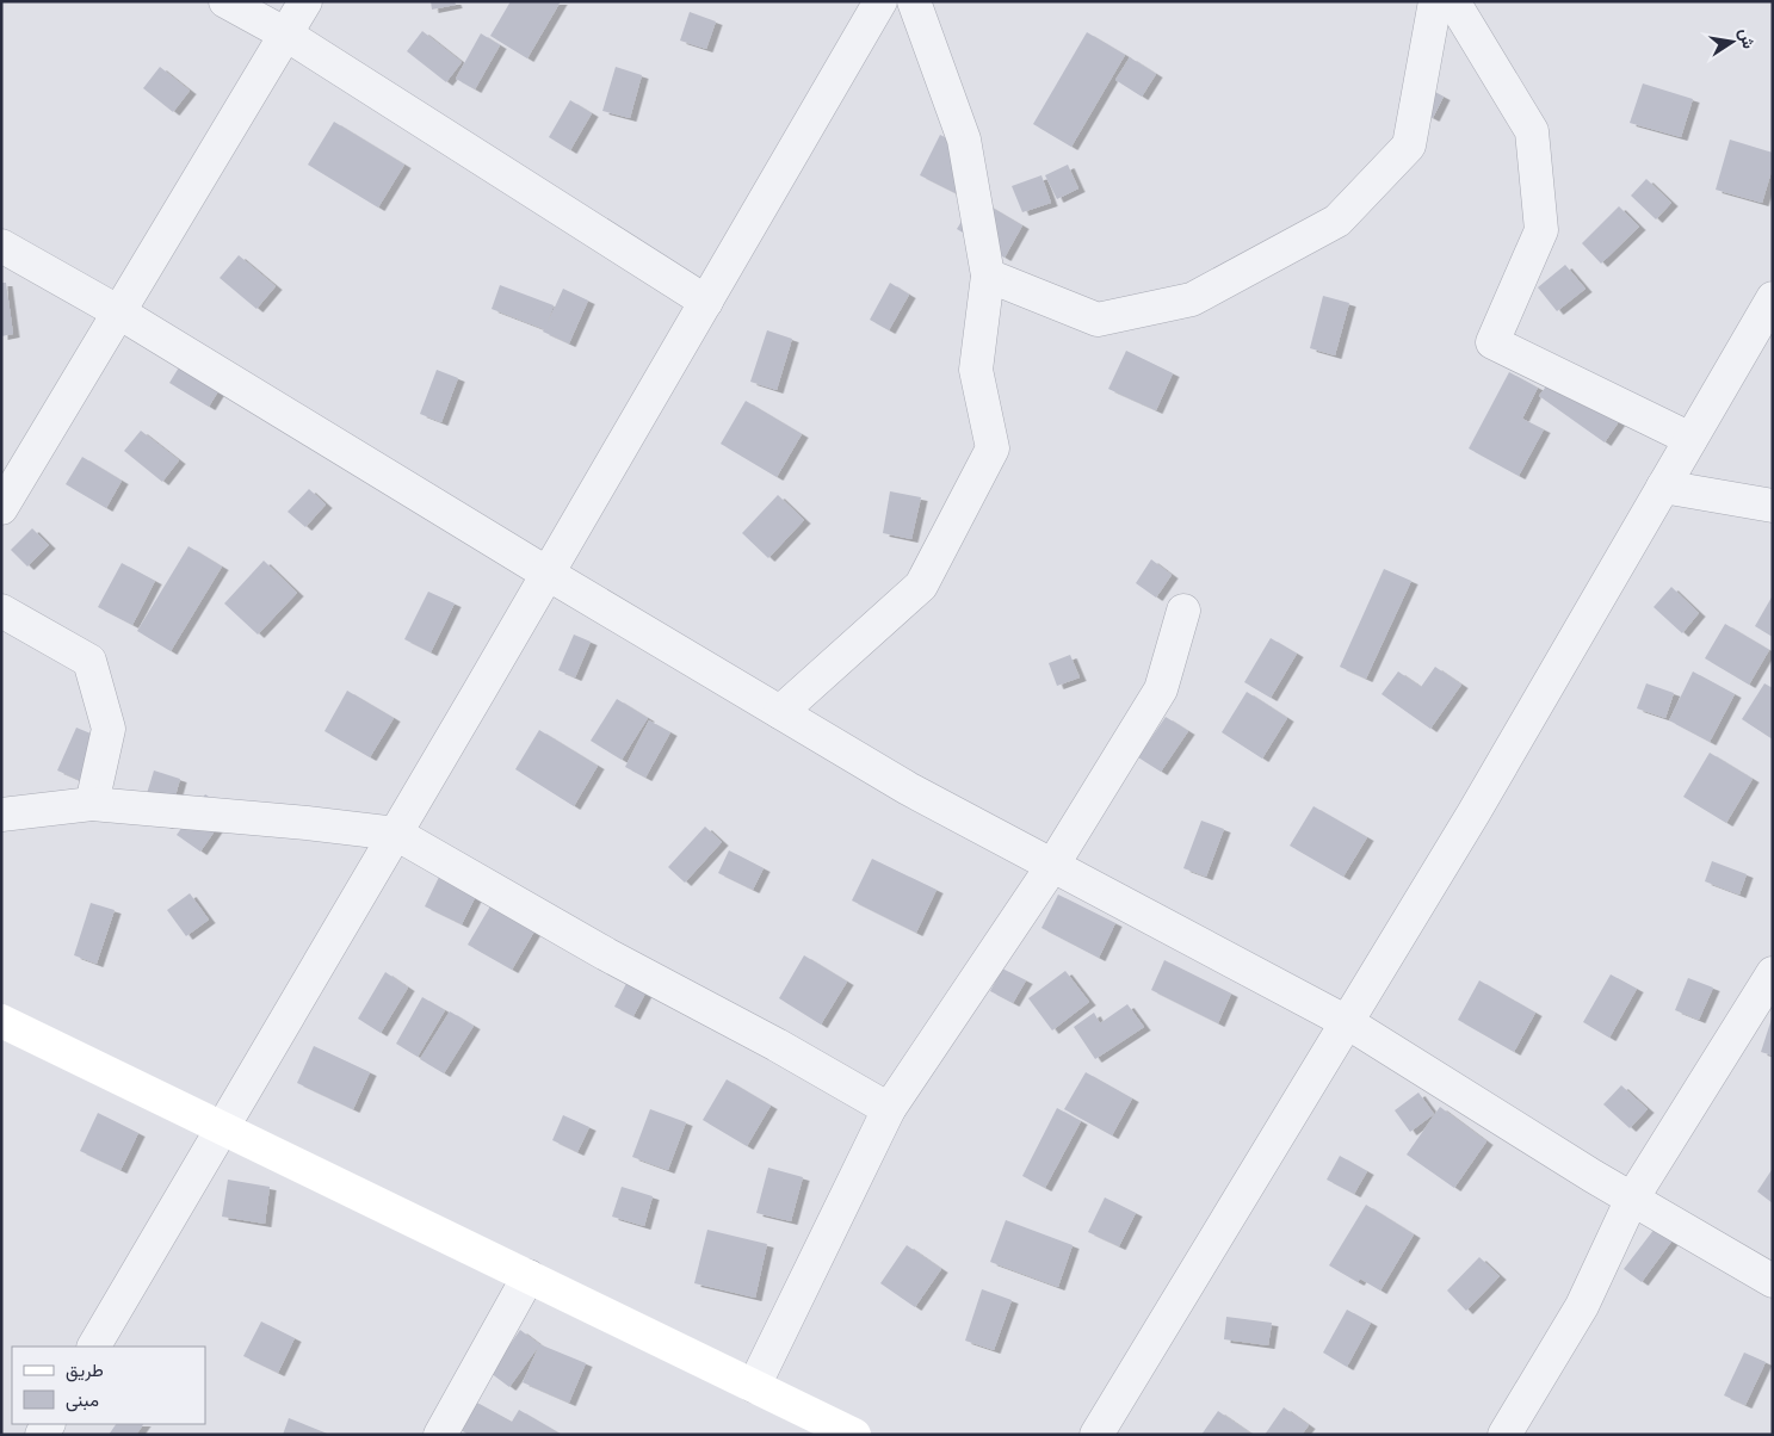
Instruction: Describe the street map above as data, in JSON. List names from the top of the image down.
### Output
{
  "legend": ["طريق", "مبنى"],
  "north": "right"
}
